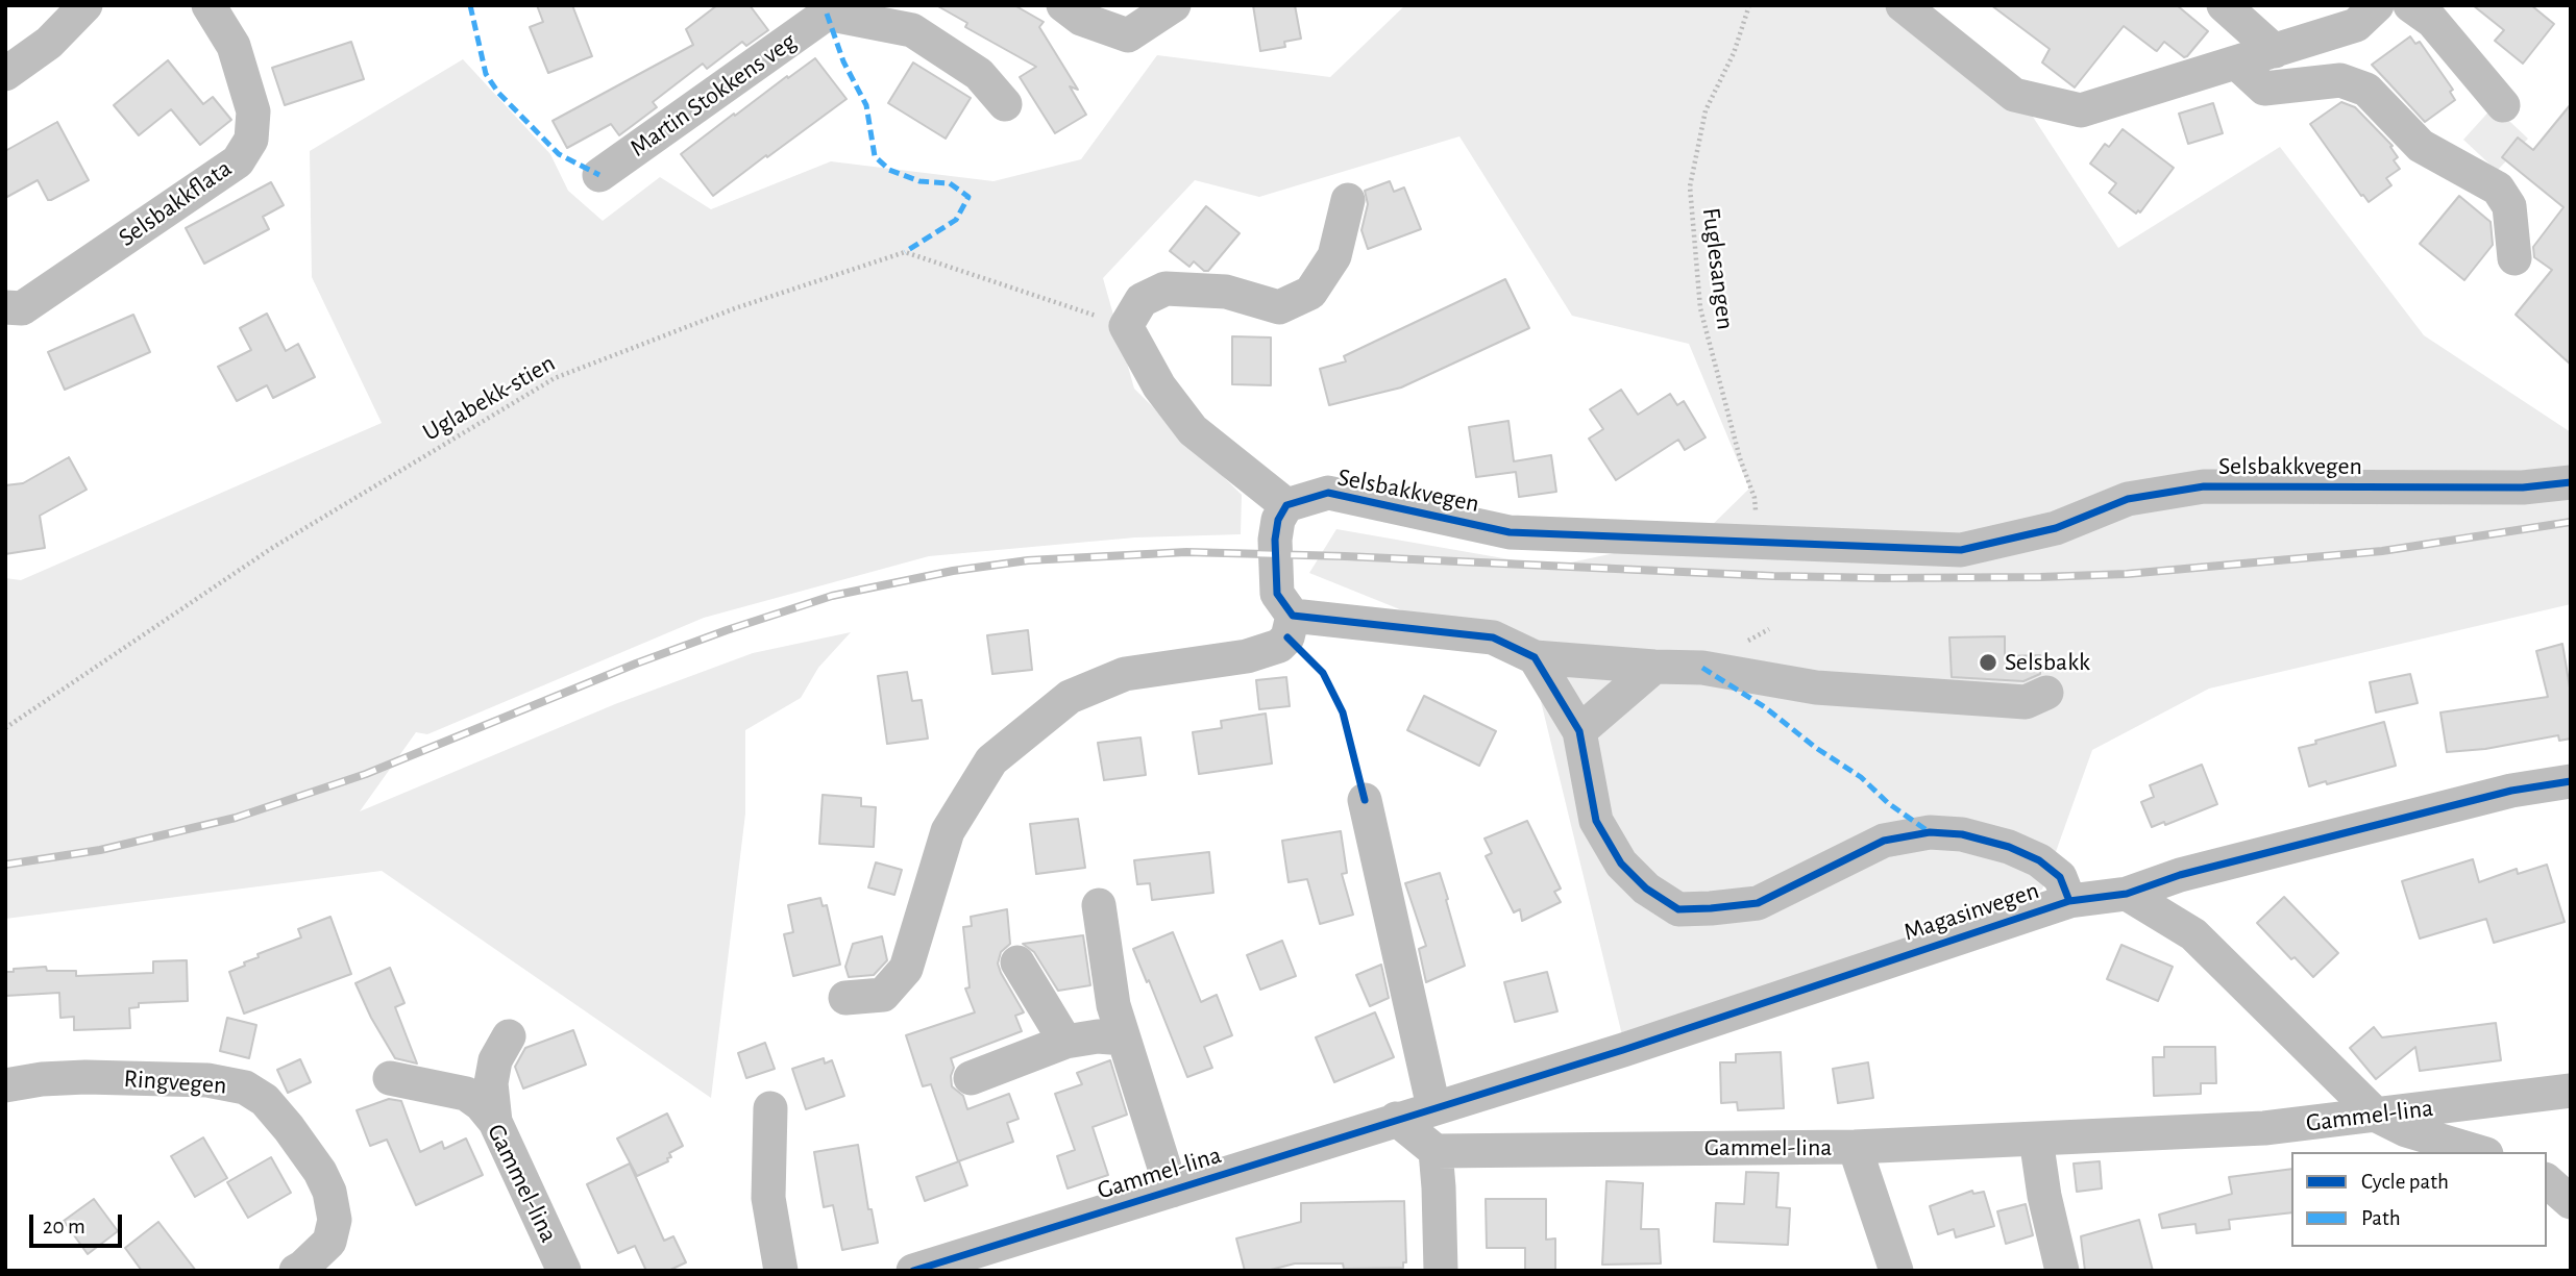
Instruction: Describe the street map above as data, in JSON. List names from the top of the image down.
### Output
{
  "streets": {
    "street": [
      "Martin Stokkens veg",
      "Selsbakkflata",
      "Selsbakkvegen",
      "Magasinvegen",
      "Ringvegen",
      "Gammel-lina"
    ],
    "path": ["Fuglesangen", "Uglabekk-stien"]
  },
  "crossings": [
    ["Fuglesangen", "Selsbakkvegen"],
    ["Magasinvegen", "Gammel-lina"]
  ],
  "places": ["Selsbakk"],
  "legend": ["Cycle path", "Path"],
  "scale_bar": "20 m"
}
